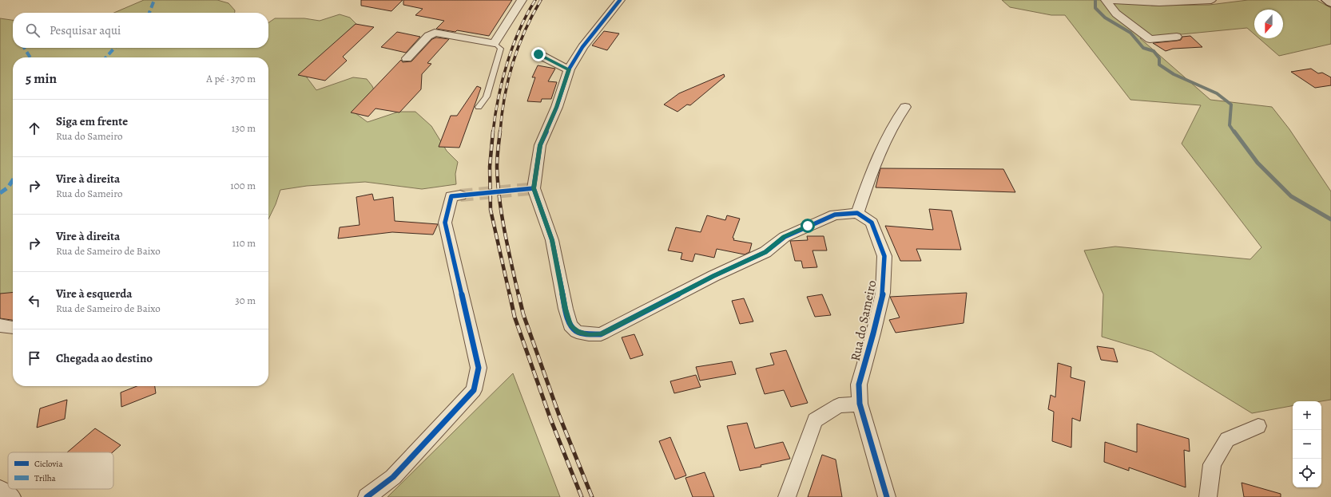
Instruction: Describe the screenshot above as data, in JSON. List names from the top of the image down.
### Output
{
  "streets": {
    "street": ["Rua do Sameiro"]
  },
  "legend": ["Ciclovia", "Trilha"],
  "north": "bottom",
  "page": {
    "search": "Pesquisar aqui",
    "heading": ["5 min", "A pé · 370 m"],
    "list": [
      ["Siga em frente", "Rua do Sameiro", "130 m"],
      ["Vire à direita", "Rua do Sameiro", "100 m"],
      ["Vire à direita", "Rua de Sameiro de Baixo", "110 m"],
      ["Vire à esquerda", "Rua de Sameiro de Baixo", "30 m"],
      "Chegada ao destino"
    ],
    "map_buttons": ["+", "−"]
  }
}
